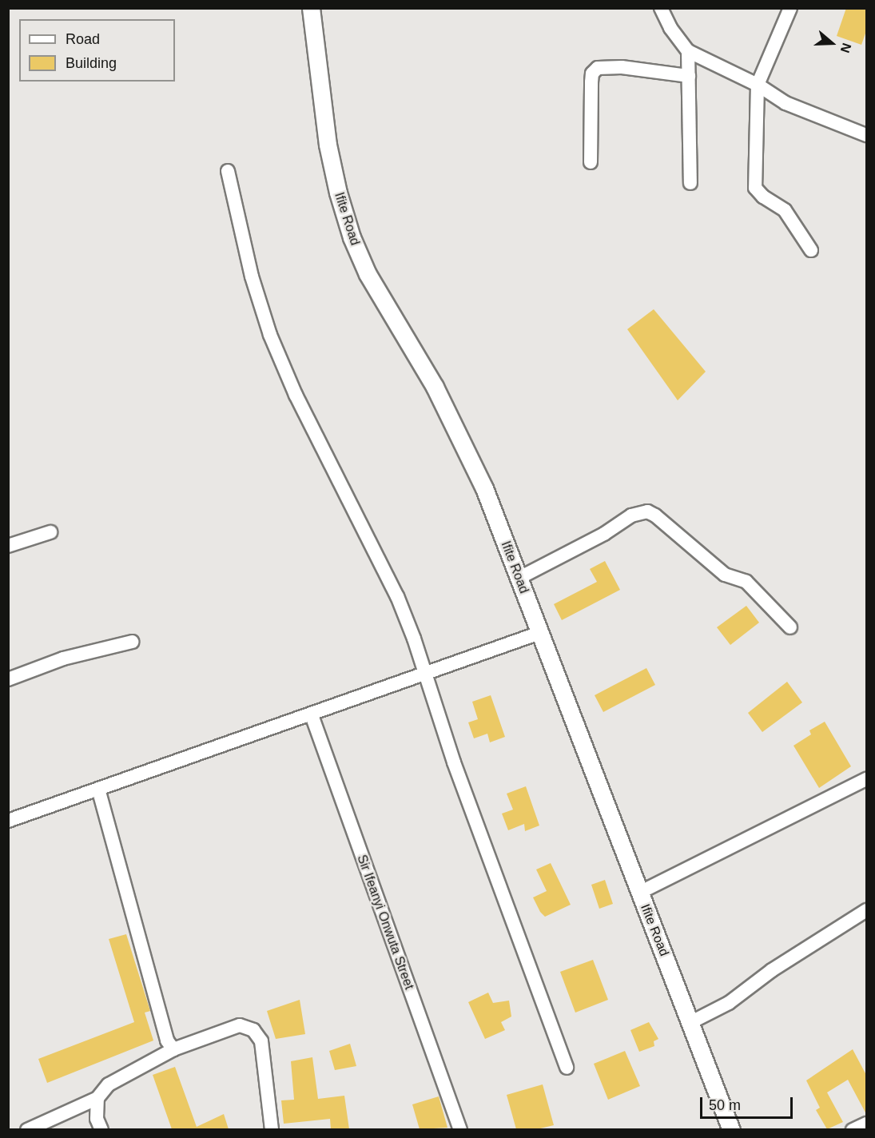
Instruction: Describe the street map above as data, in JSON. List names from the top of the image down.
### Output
{
  "streets": {
    "street": ["Ifite Road", "Sir Ifeanyi Onwuta Street"]
  },
  "legend": ["Road", "Building"],
  "scale_bar": "50 m",
  "north": "right"
}
